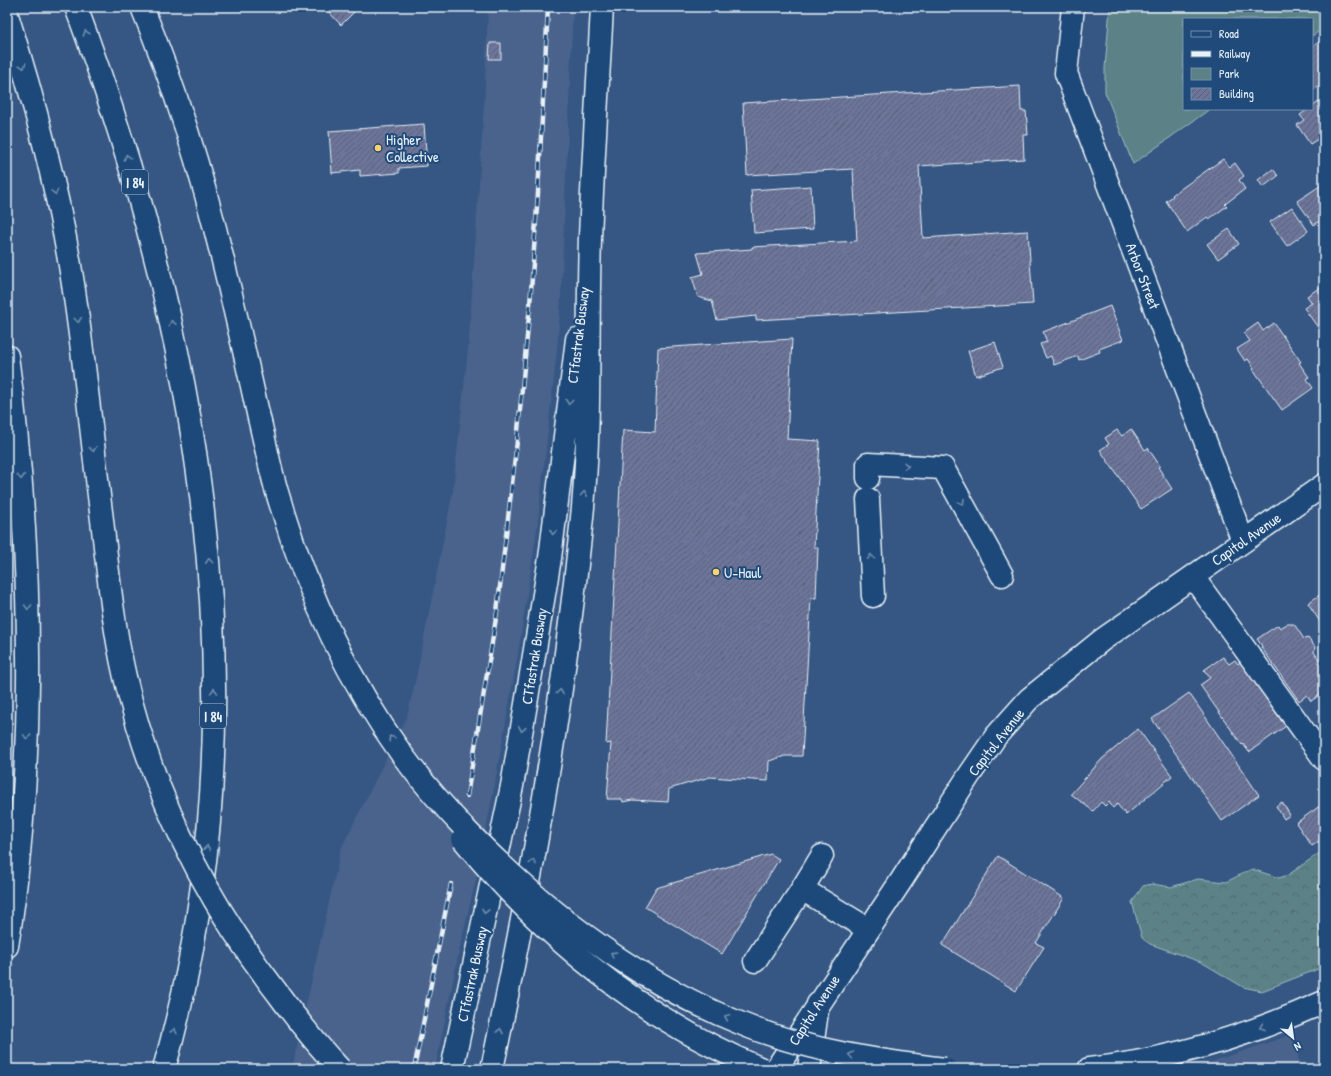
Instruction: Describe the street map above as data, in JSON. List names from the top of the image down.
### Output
{
  "streets": {
    "main road": [
      "I 84",
      "Arbor Street",
      "CTfastrak Busway",
      "Capitol Avenue"
    ]
  },
  "crossings": [
    ["Arbor Street", "Capitol Avenue"]
  ],
  "places": ["Higher Collective", "U-Haul"],
  "legend": [
    "Road",
    "Railway",
    "Park",
    "Building"
  ],
  "north": "bottom right"
}
